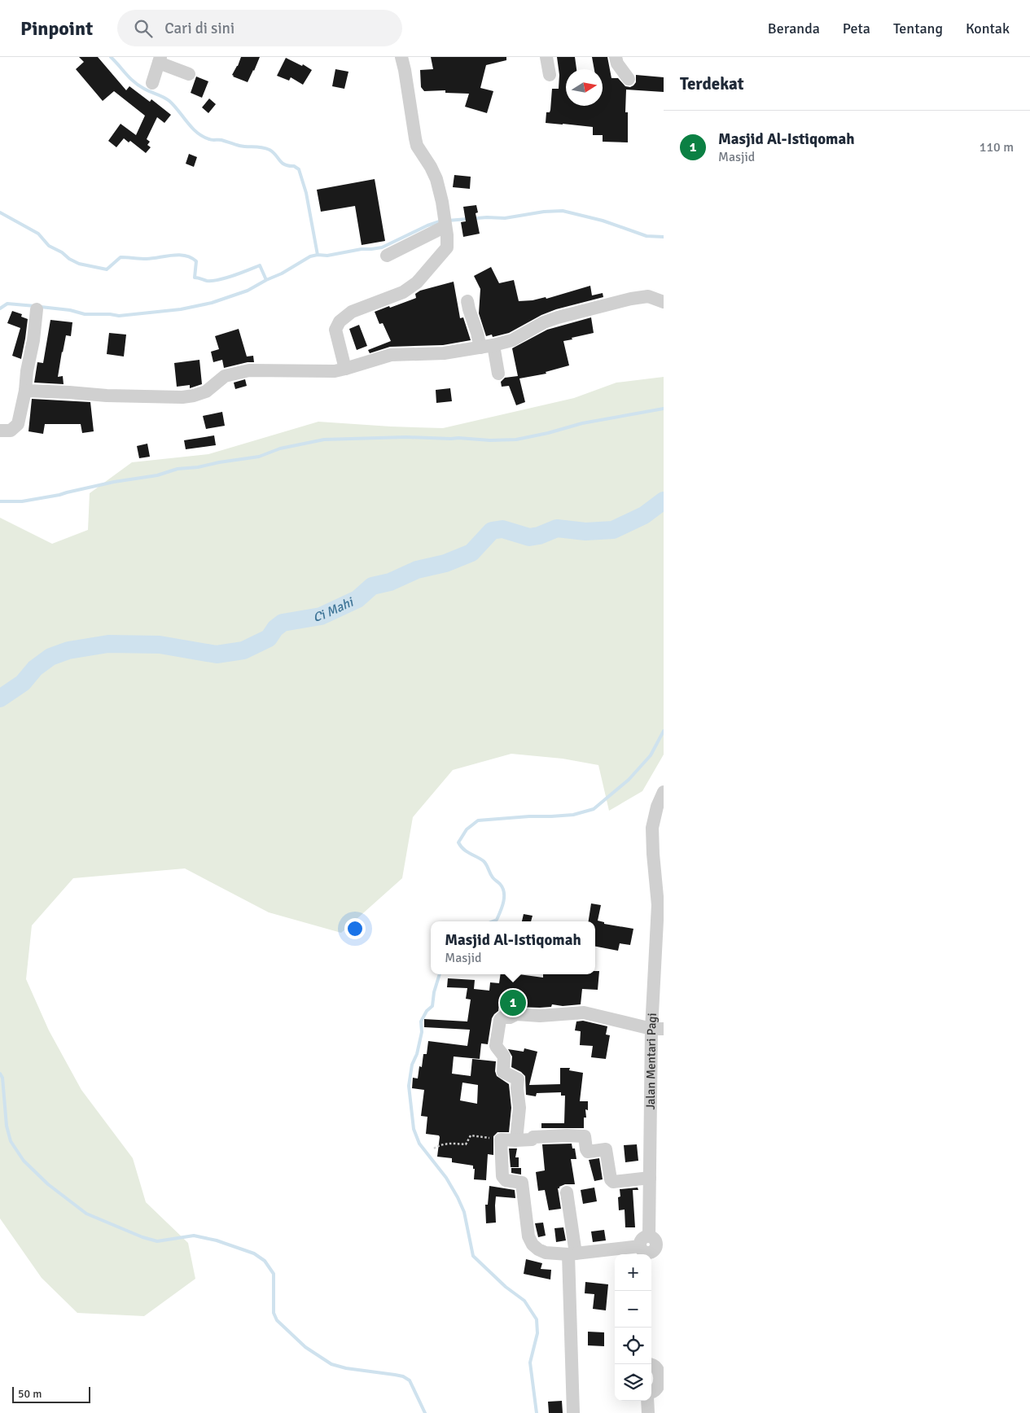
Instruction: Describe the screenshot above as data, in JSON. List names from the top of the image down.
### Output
{
  "streets": {
    "street": ["Jalan Mentari Pagi"]
  },
  "water": ["Ci Mahi"],
  "scale_bar": "50 m",
  "north": "right",
  "page": {
    "header": "Pinpoint",
    "search": "Cari di sini",
    "nav": [
      "Beranda",
      "Peta",
      "Tentang",
      "Kontak"
    ],
    "heading": "Terdekat",
    "list": [
      {
        "mark": "1",
        "name": "Masjid Al-Istiqomah",
        "note": "Masjid",
        "value": "110 m"
      }
    ],
    "popup": ["Masjid Al-Istiqomah", "Masjid"],
    "pins": "1",
    "map_buttons": ["+", "−"],
    "scale": "50 m"
  }
}
